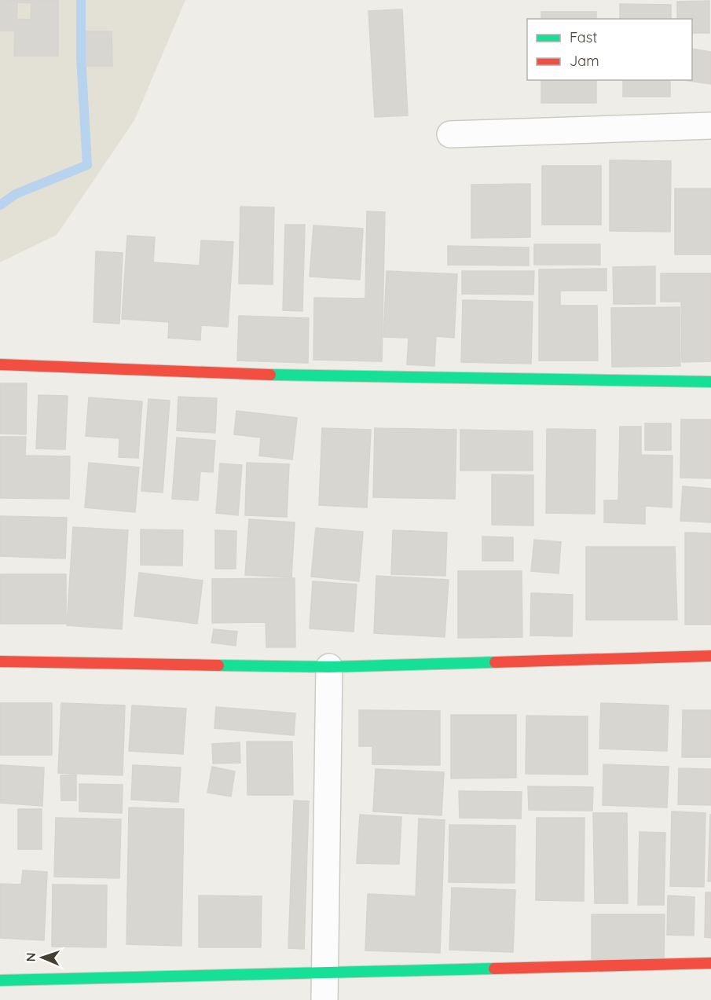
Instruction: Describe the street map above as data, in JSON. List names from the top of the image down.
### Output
{
  "legend": ["Fast", "Jam"],
  "north": "left"
}
